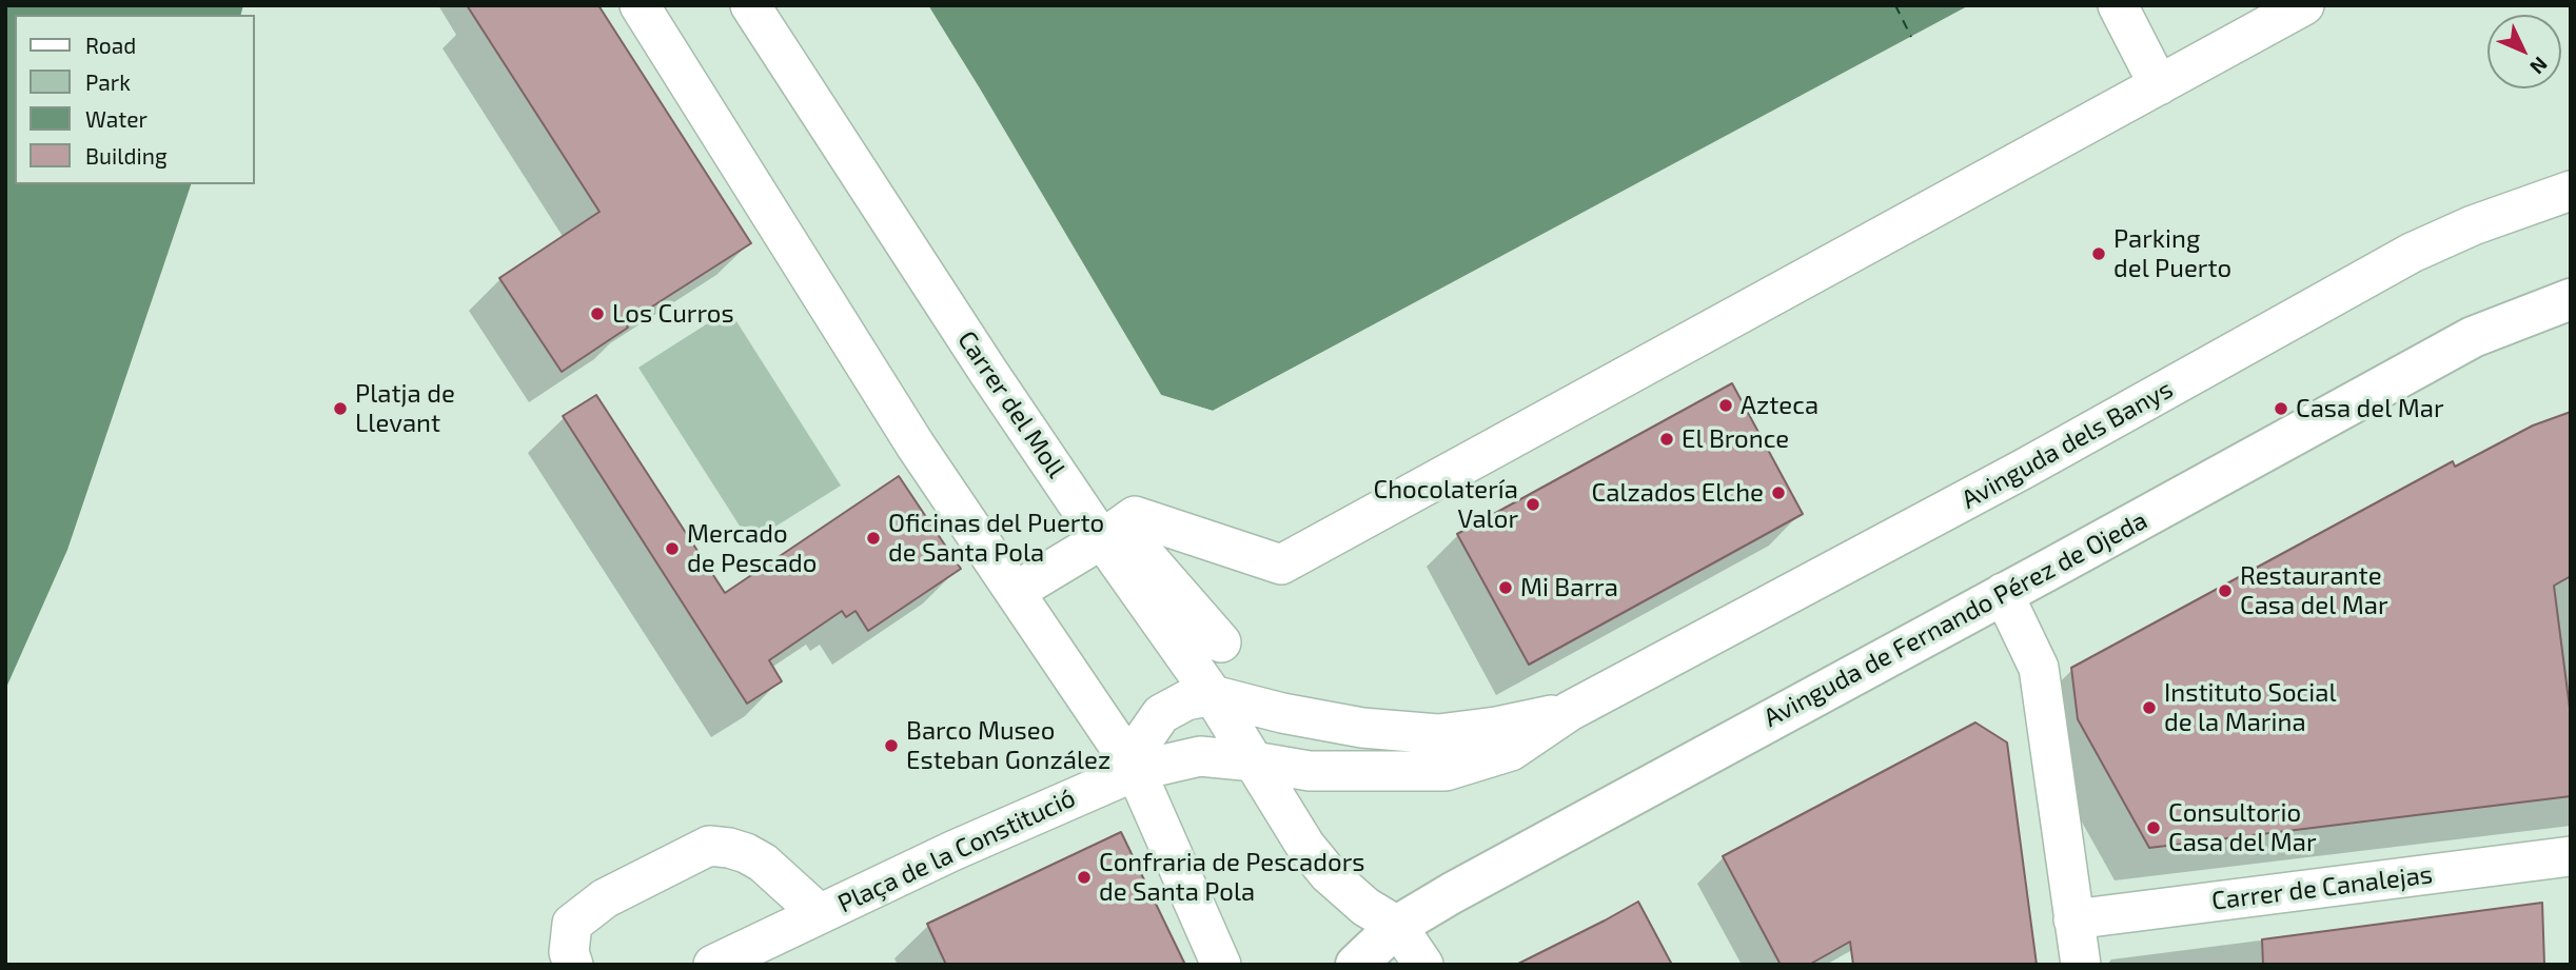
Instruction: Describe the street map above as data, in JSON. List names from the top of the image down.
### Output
{
  "streets": {
    "street": [
      "Carrer del Moll",
      "Avinguda dels Banys",
      "Avinguda de Fernando Pérez de Ojeda",
      "Plaça de la Constitució",
      "Carrer de Canalejas"
    ]
  },
  "crossings": [
    ["Carrer del Moll", "Avinguda dels Banys"],
    ["Carrer del Moll", "Avinguda de Fernando Pérez de Ojeda"],
    ["Avinguda dels Banys", "Plaça de la Constitució"]
  ],
  "places": [
    "Parking del Puerto",
    "Los Curros",
    "Azteca",
    "Platja de Llevant",
    "Casa del Mar",
    "El Bronce",
    "Calzados Elche",
    "Chocolatería Valor",
    "Oficinas del Puerto de Santa Pola",
    "Mercado de Pescado",
    "Mi Barra",
    "Restaurante Casa del Mar",
    "Instituto Social de la Marina",
    "Barco Museo Esteban González",
    "Consultorio Casa del Mar",
    "Confraria de Pescadors de Santa Pola"
  ],
  "legend": [
    "Road",
    "Park",
    "Water",
    "Building"
  ],
  "north": "bottom right"
}
